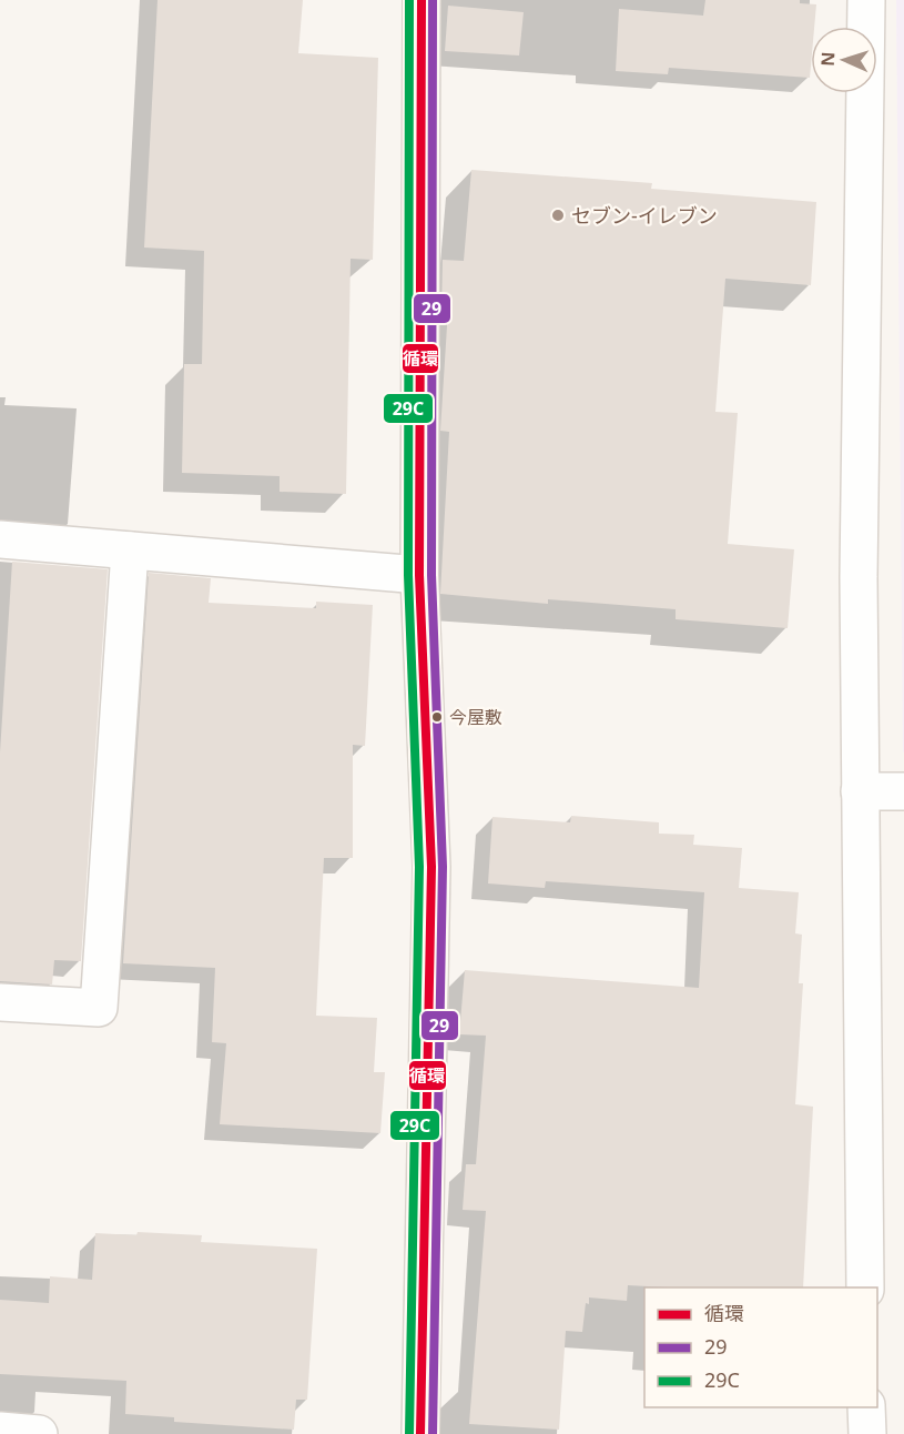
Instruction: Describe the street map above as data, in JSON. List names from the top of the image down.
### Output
{
  "places": ["セブン-イレブン", "今屋敷"],
  "lines": ["transit line 循環", "transit line 29", "transit line 29C"],
  "legend": ["循環", "29", "29C"],
  "north": "left"
}
